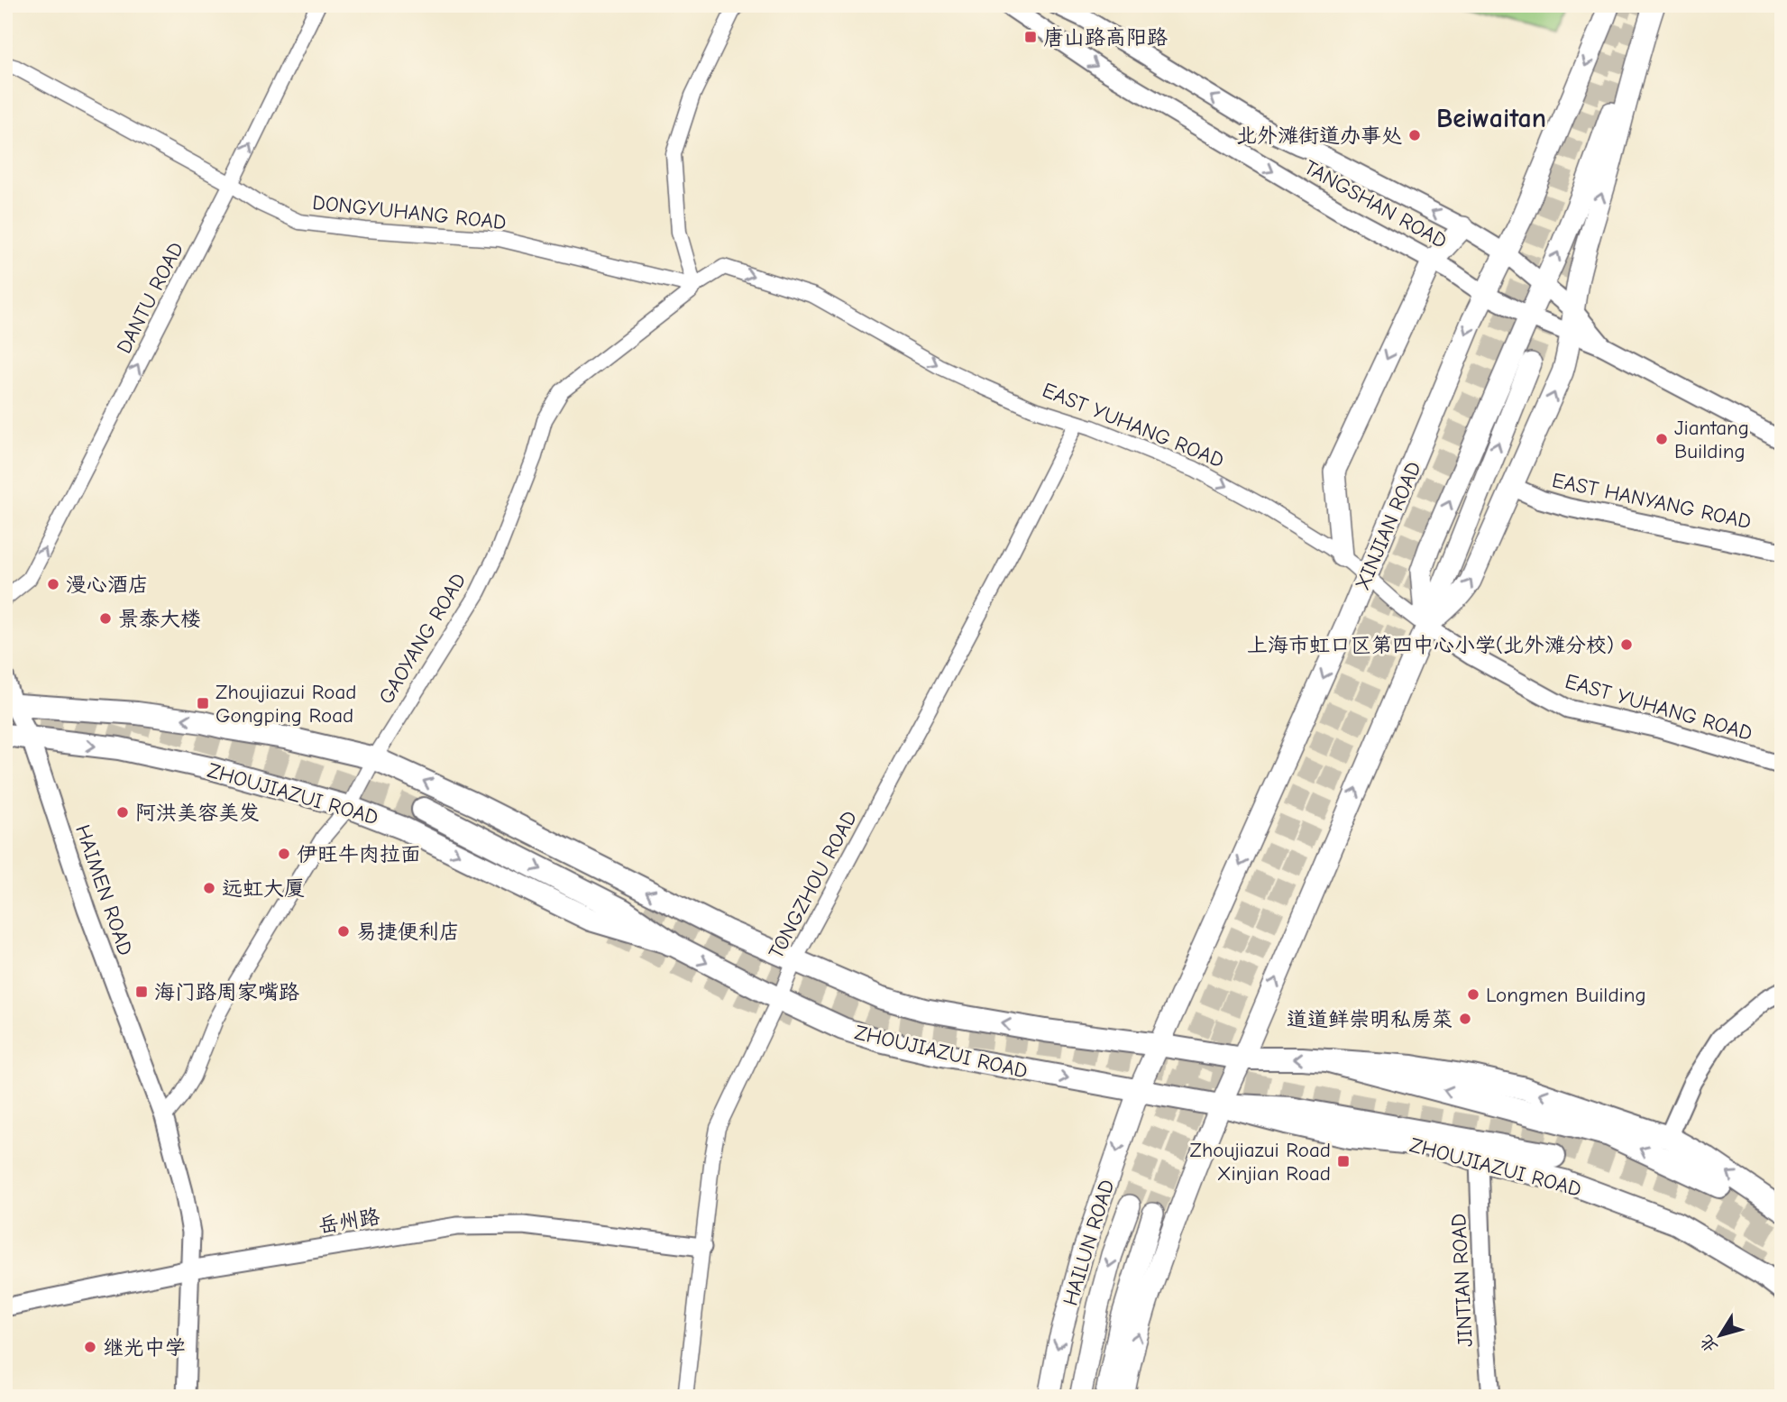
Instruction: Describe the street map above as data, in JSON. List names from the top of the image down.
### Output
{
  "streets": {
    "main road": ["XINJIAN ROAD", "ZHOUJIAZUI ROAD", "HAILUN ROAD"],
    "street": [
      "TANGSHAN ROAD",
      "DONGYUHANG ROAD",
      "DANTU ROAD",
      "EAST YUHANG ROAD",
      "EAST HANYANG ROAD",
      "GAOYANG ROAD",
      "TONGZHOU ROAD",
      "HAIMEN ROAD",
      "岳州路",
      "JINTIAN ROAD"
    ]
  },
  "crossings": [
    ["TANGSHAN ROAD", "XINJIAN ROAD"],
    ["DONGYUHANG ROAD", "DANTU ROAD"],
    ["DONGYUHANG ROAD", "EAST YUHANG ROAD"],
    ["DONGYUHANG ROAD", "GAOYANG ROAD"],
    ["EAST YUHANG ROAD", "XINJIAN ROAD"],
    ["EAST YUHANG ROAD", "GAOYANG ROAD"],
    ["EAST YUHANG ROAD", "TONGZHOU ROAD"],
    ["XINJIAN ROAD", "ZHOUJIAZUI ROAD"],
    ["XINJIAN ROAD", "HAILUN ROAD"],
    ["GAOYANG ROAD", "ZHOUJIAZUI ROAD"],
    ["GAOYANG ROAD", "HAIMEN ROAD"],
    ["ZHOUJIAZUI ROAD", "TONGZHOU ROAD"],
    ["ZHOUJIAZUI ROAD", "HAIMEN ROAD"],
    ["ZHOUJIAZUI ROAD", "HAILUN ROAD"],
    ["ZHOUJIAZUI ROAD", "JINTIAN ROAD"],
    ["TONGZHOU ROAD", "岳州路"]
  ],
  "one_way": ["DANTU ROAD", "EAST YUHANG ROAD"],
  "districts": ["Beiwaitan"],
  "places": {
    "transit": [
      "唐山路高阳路",
      "Zhoujiazui Road Gongping Road",
      "海门路周家嘴路",
      "Zhoujiazui Road Xinjian Road"
    ],
    "other": [
      "北外滩街道办事处",
      "Jiantang Building",
      "漫心酒店",
      "景泰大楼",
      "上海市虹口区第四中心小学(北外滩分校)",
      "阿洪美容美发",
      "伊旺牛肉拉面",
      "远虹大厦",
      "易捷便利店",
      "Longmen Building",
      "道道鲜崇明私房菜",
      "继光中学"
    ]
  },
  "north": "bottom left"
}
